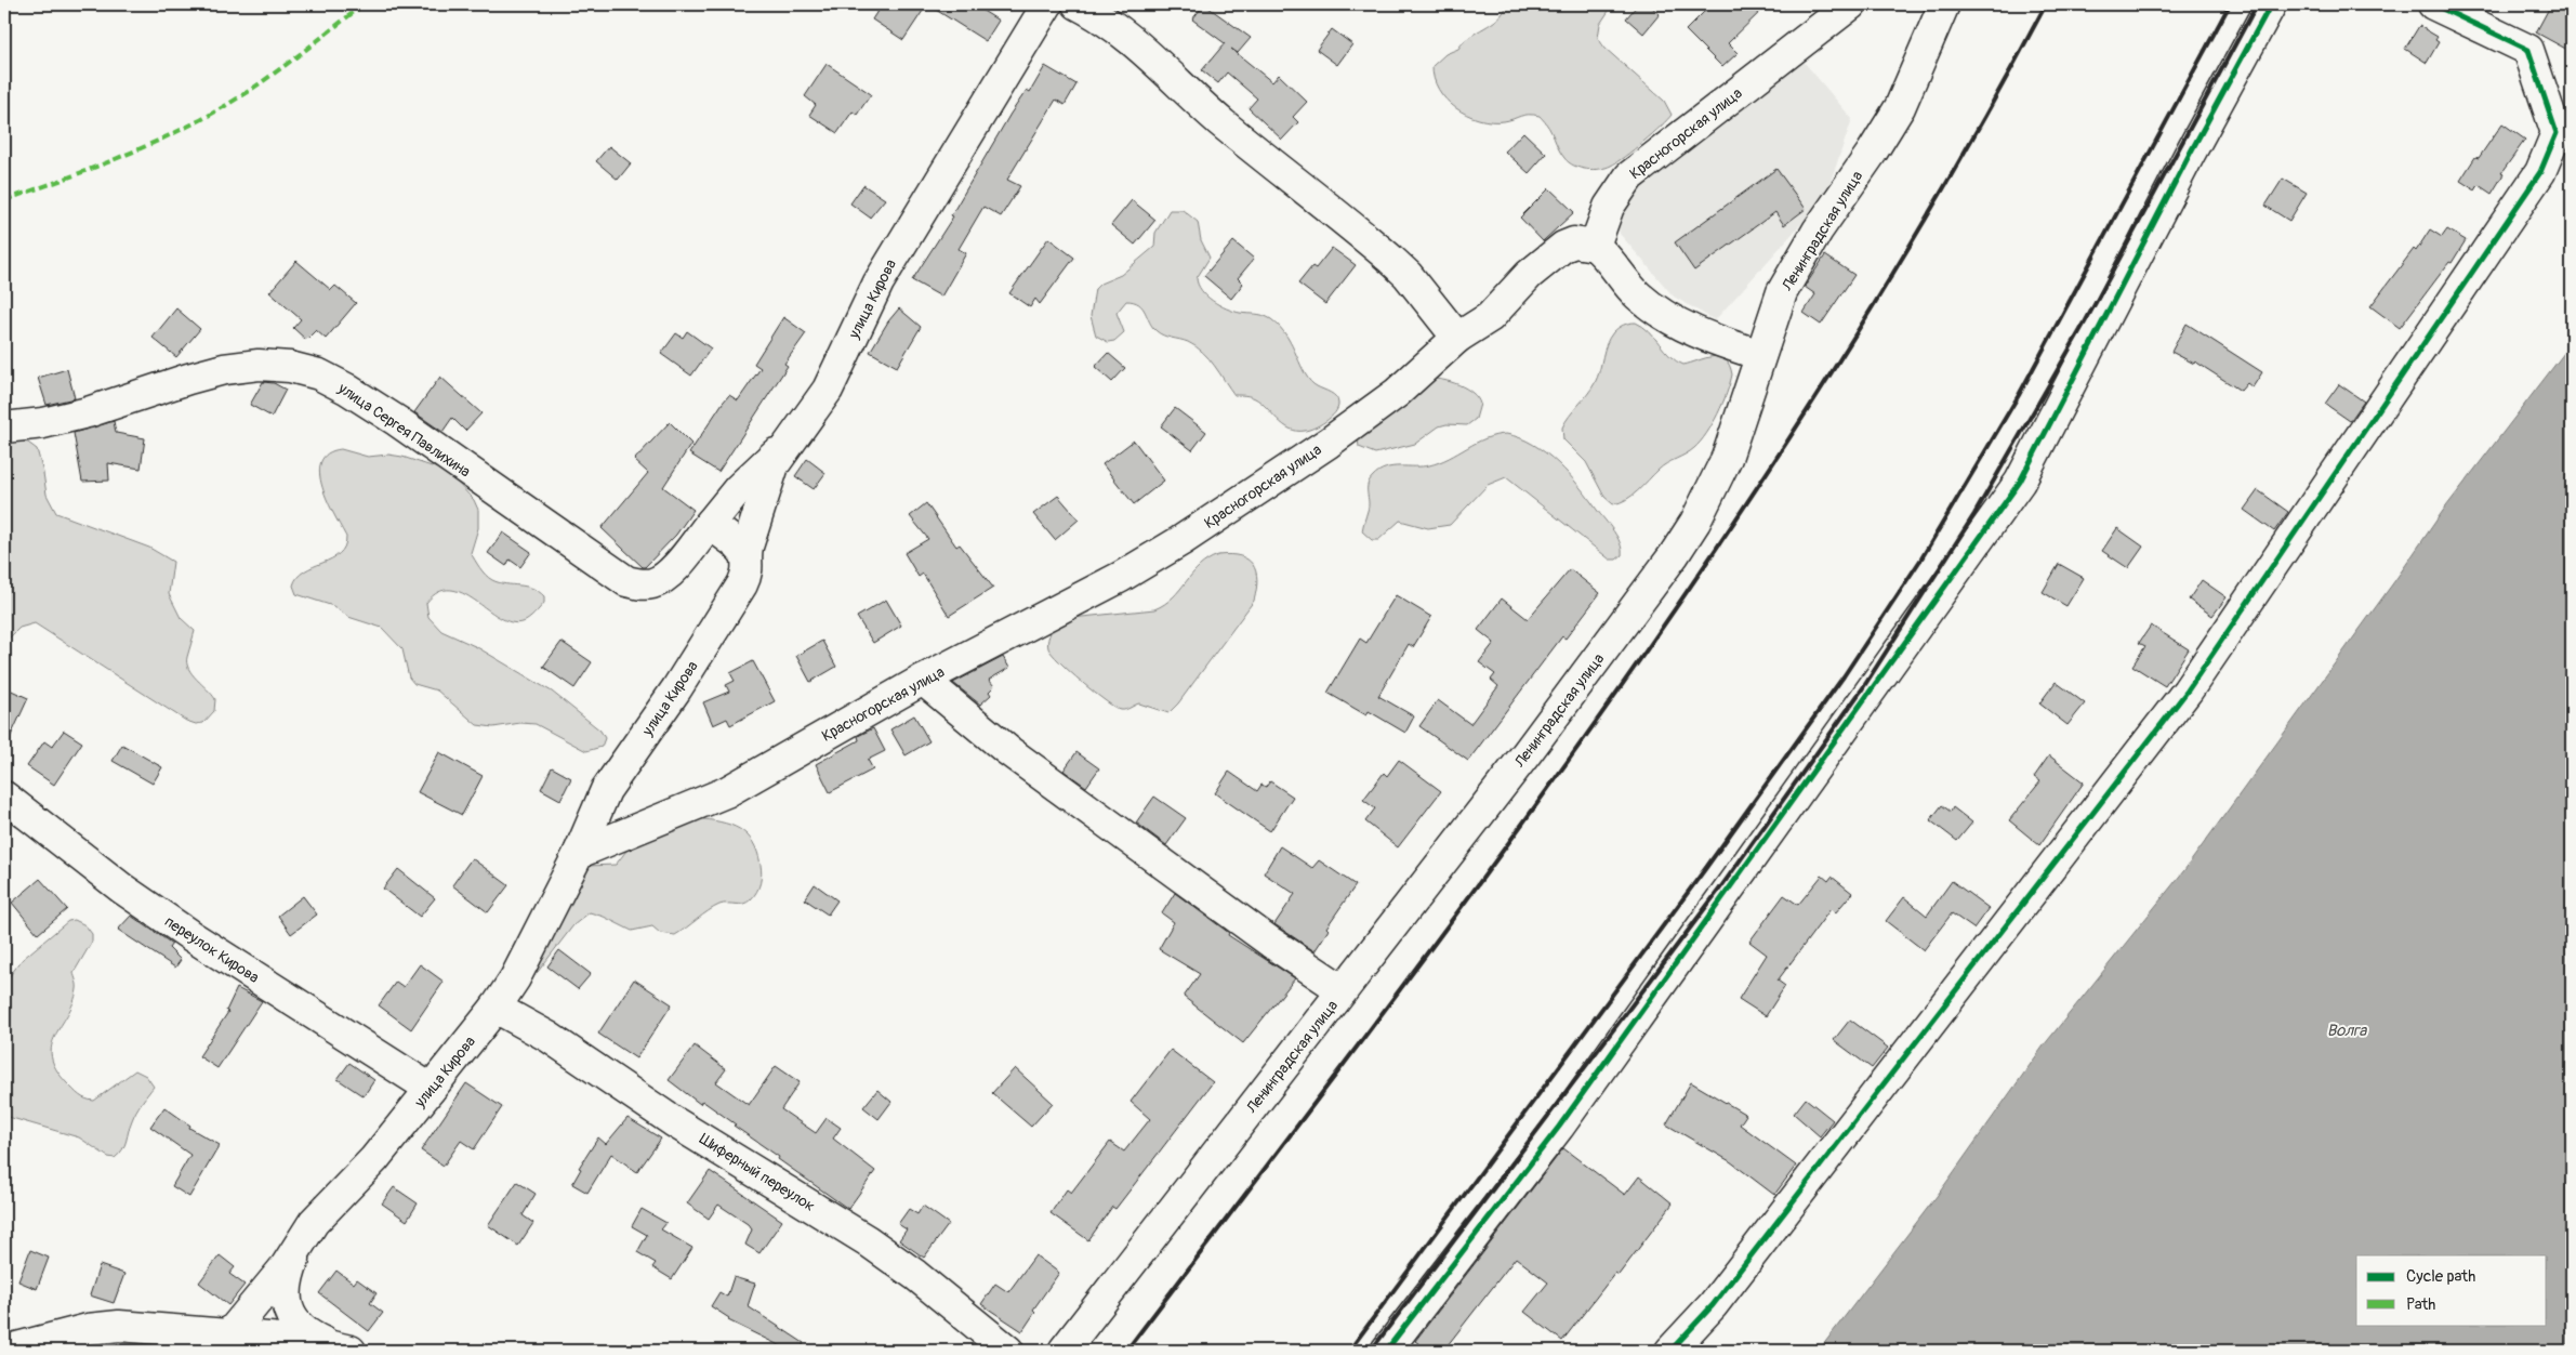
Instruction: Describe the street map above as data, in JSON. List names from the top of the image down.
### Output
{
  "streets": {
    "street": [
      "Красногорская улица",
      "Ленинградская улица",
      "улица Кирова",
      "улица Сергея Павлихина",
      "переулок Кирова",
      "Шиферный переулок"
    ]
  },
  "crossings": [
    ["Красногорская улица", "улица Кирова"],
    ["улица Кирова", "улица Сергея Павлихина"],
    ["улица Кирова", "переулок Кирова"],
    ["улица Кирова", "Шиферный переулок"]
  ],
  "water": ["Волга"],
  "legend": ["Cycle path", "Path"]
}
